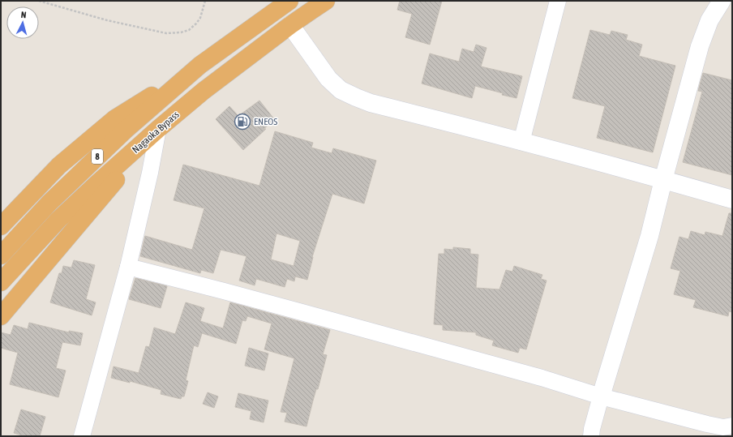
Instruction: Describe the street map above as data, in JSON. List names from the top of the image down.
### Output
{
  "streets": {
    "highway": ["Nagaoka Bypass", "8"]
  },
  "places": {
    "fuel station": ["ENEOS"]
  },
  "north": "top"
}
